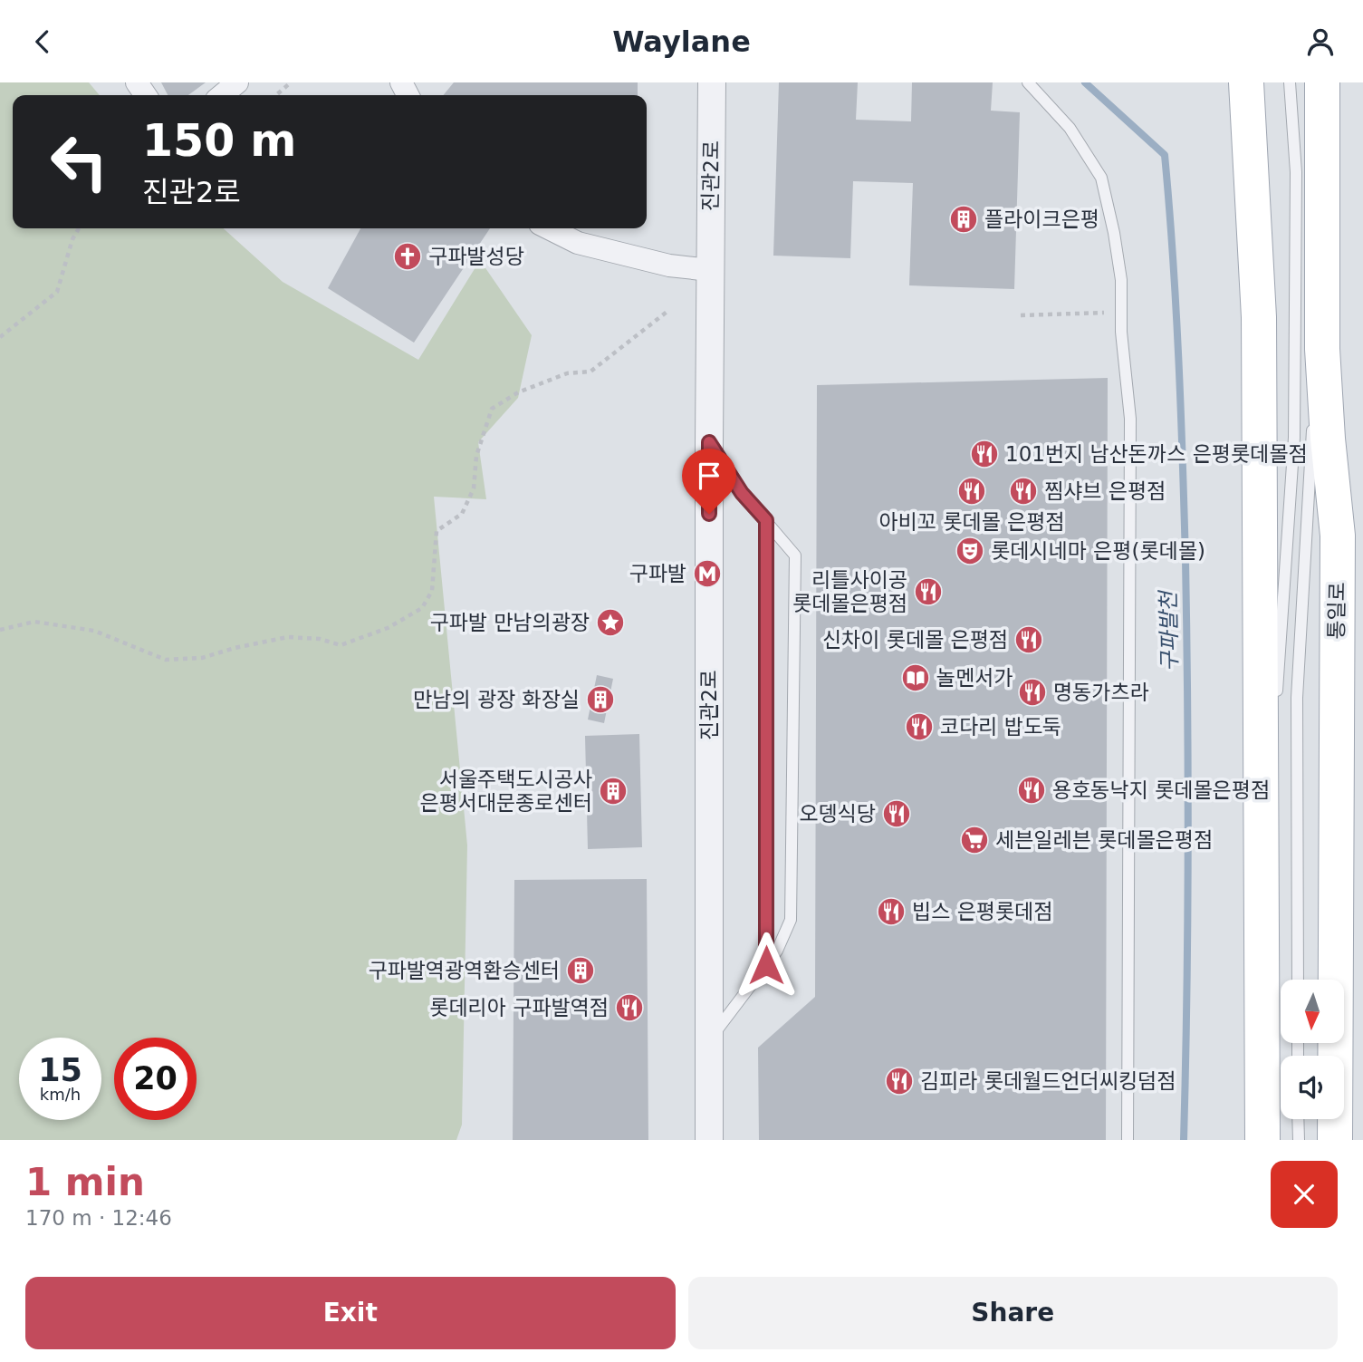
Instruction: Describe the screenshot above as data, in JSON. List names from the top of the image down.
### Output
{
  "streets": {
    "main road": ["통일로"],
    "street": ["진관2로"]
  },
  "water": ["구파발천"],
  "places": {
    "building": [
      "플라이크은평",
      "만남의 광장 화장실",
      "서울주택도시공사 은평서대문종로센터",
      "구파발역광역환승센터"
    ],
    "church": ["구파발성당"],
    "restaurant": [
      "101번지 남산돈까스 은평롯데몰점",
      "아비꼬 롯데몰 은평점",
      "찜샤브 은평점",
      "리틀사이공 롯데몰은평점",
      "신차이 롯데몰 은평점",
      "명동가츠라",
      "코다리 밥도둑",
      "용호동낙지 롯데몰은평점",
      "오뎅식당",
      "빕스 은평롯데점",
      "롯데리아 구파발역점",
      "김피라 롯데월드언더씨킹덤점"
    ],
    "theatre": ["롯데시네마 은평(롯데몰)"],
    "metro station": ["구파발"],
    "place": ["구파발 만남의광장"],
    "library": ["놀멘서가"],
    "supermarket": ["세븐일레븐 롯데몰은평점"]
  },
  "north": "bottom",
  "page": {
    "header": "Waylane",
    "turn": ["150 m", "진관2로"],
    "speed": "15 km/h",
    "limit": "20",
    "heading": ["1 min", "170 m · 12:46"],
    "buttons": ["Exit", "Share"]
  }
}
